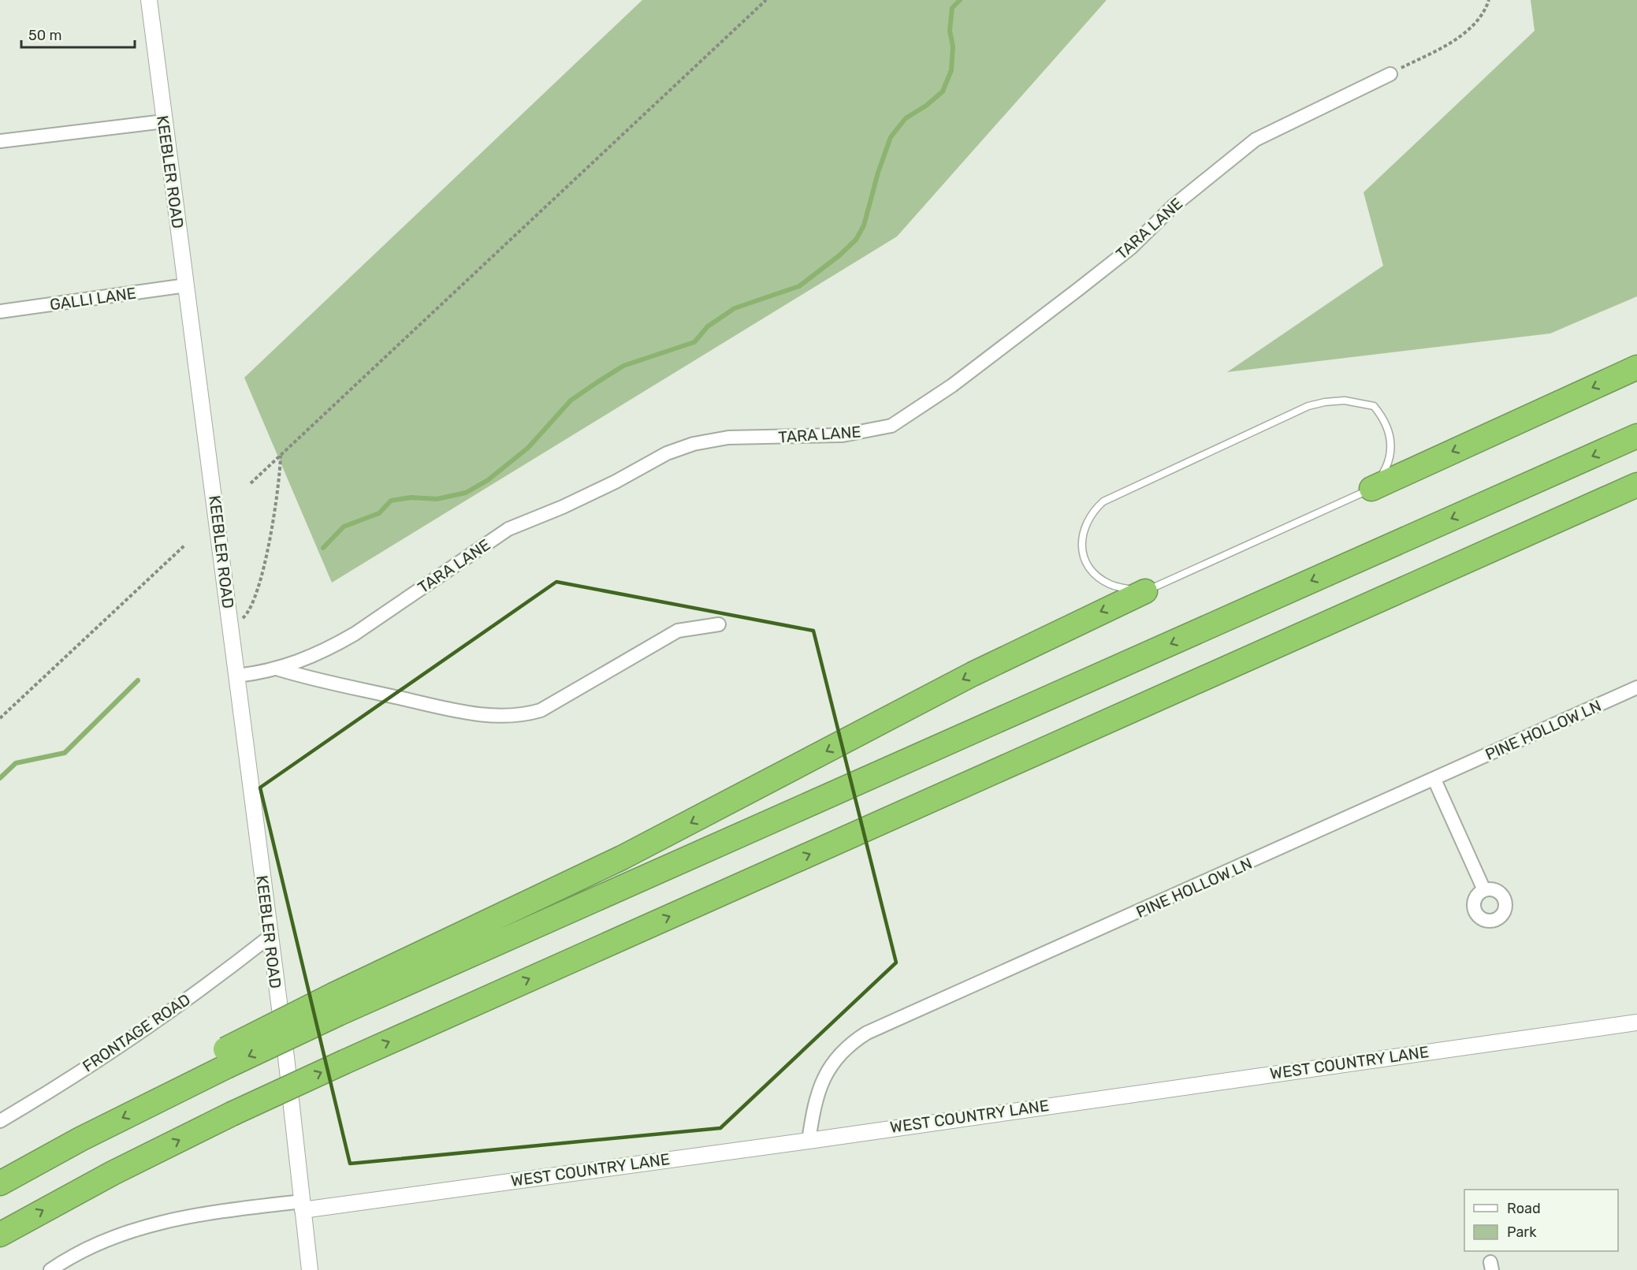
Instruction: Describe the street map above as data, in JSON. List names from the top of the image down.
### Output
{
  "streets": {
    "street": [
      "KEEBLER ROAD",
      "TARA LANE",
      "GALLI LANE",
      "PINE HOLLOW LN",
      "FRONTAGE ROAD",
      "WEST COUNTRY LANE"
    ]
  },
  "crossings": [
    ["KEEBLER ROAD", "TARA LANE"],
    ["KEEBLER ROAD", "GALLI LANE"],
    ["KEEBLER ROAD", "FRONTAGE ROAD"],
    ["KEEBLER ROAD", "WEST COUNTRY LANE"],
    ["PINE HOLLOW LN", "WEST COUNTRY LANE"]
  ],
  "legend": ["Road", "Park"],
  "scale_bar": "50 m"
}
